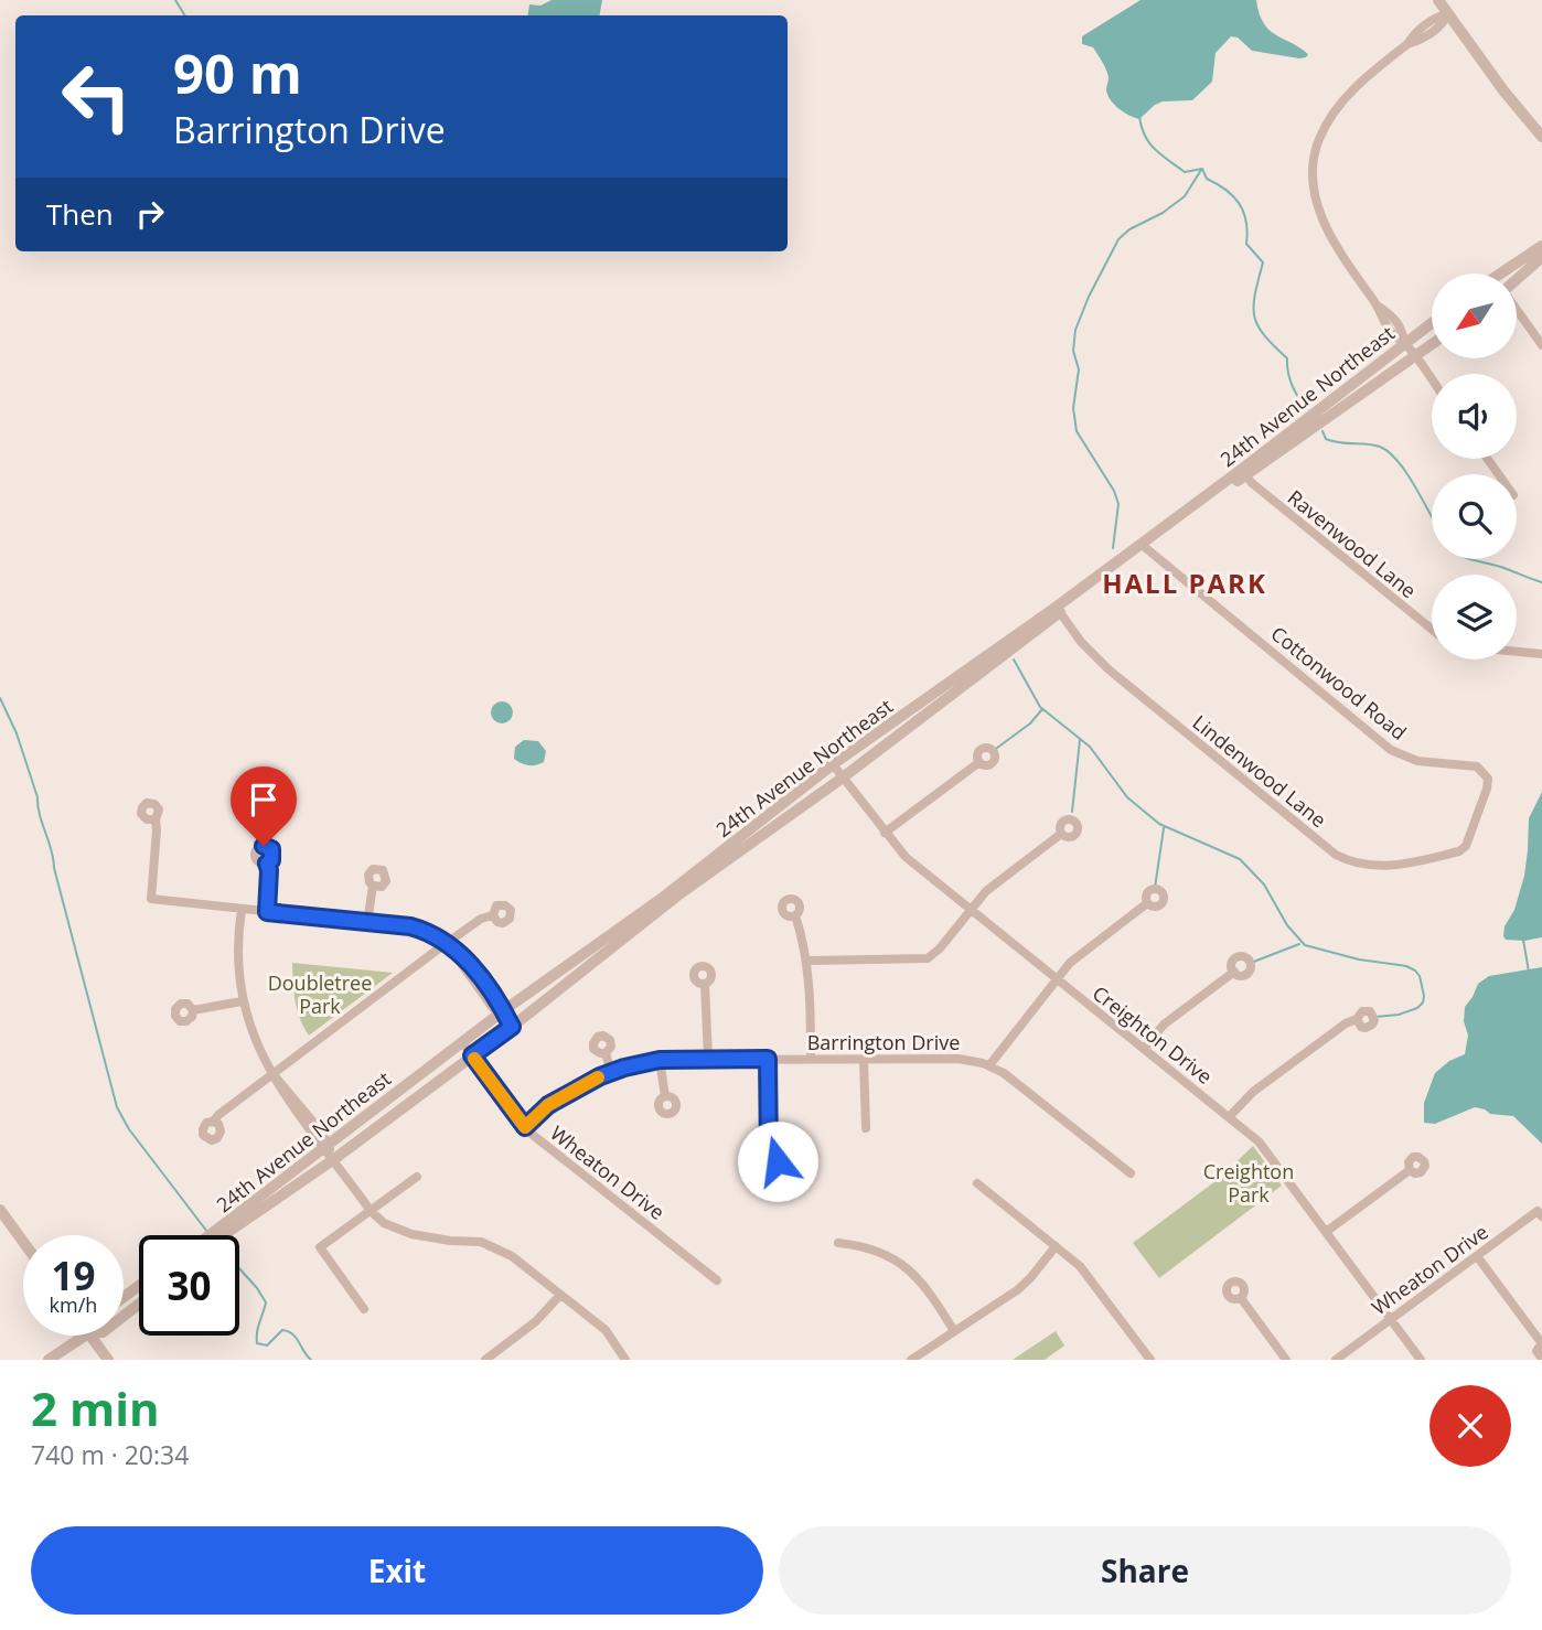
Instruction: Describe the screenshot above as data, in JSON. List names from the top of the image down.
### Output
{
  "streets": {
    "street": [
      "24th Avenue Northeast",
      "Ravenwood Lane",
      "Cottonwood Road",
      "Lindenwood Lane",
      "Creighton Drive",
      "Barrington Drive",
      "Wheaton Drive"
    ]
  },
  "crossings": [
    ["24th Avenue Northeast", "Ravenwood Lane"],
    ["24th Avenue Northeast", "Cottonwood Road"],
    ["24th Avenue Northeast", "Lindenwood Lane"],
    ["24th Avenue Northeast", "Creighton Drive"],
    ["24th Avenue Northeast", "Wheaton Drive"],
    ["Cottonwood Road", "Lindenwood Lane"],
    ["Creighton Drive", "Wheaton Drive"],
    ["Barrington Drive", "Wheaton Drive"]
  ],
  "districts": ["HALL PARK"],
  "parks": ["Doubletree Park", "Creighton Park"],
  "north": "bottom left",
  "page": {
    "turn": ["90 m", "Barrington Drive"],
    "then": "Then",
    "speed": "19 km/h",
    "limit": "30",
    "heading": ["2 min", "740 m · 20:34"],
    "buttons": ["Exit", "Share"]
  }
}
